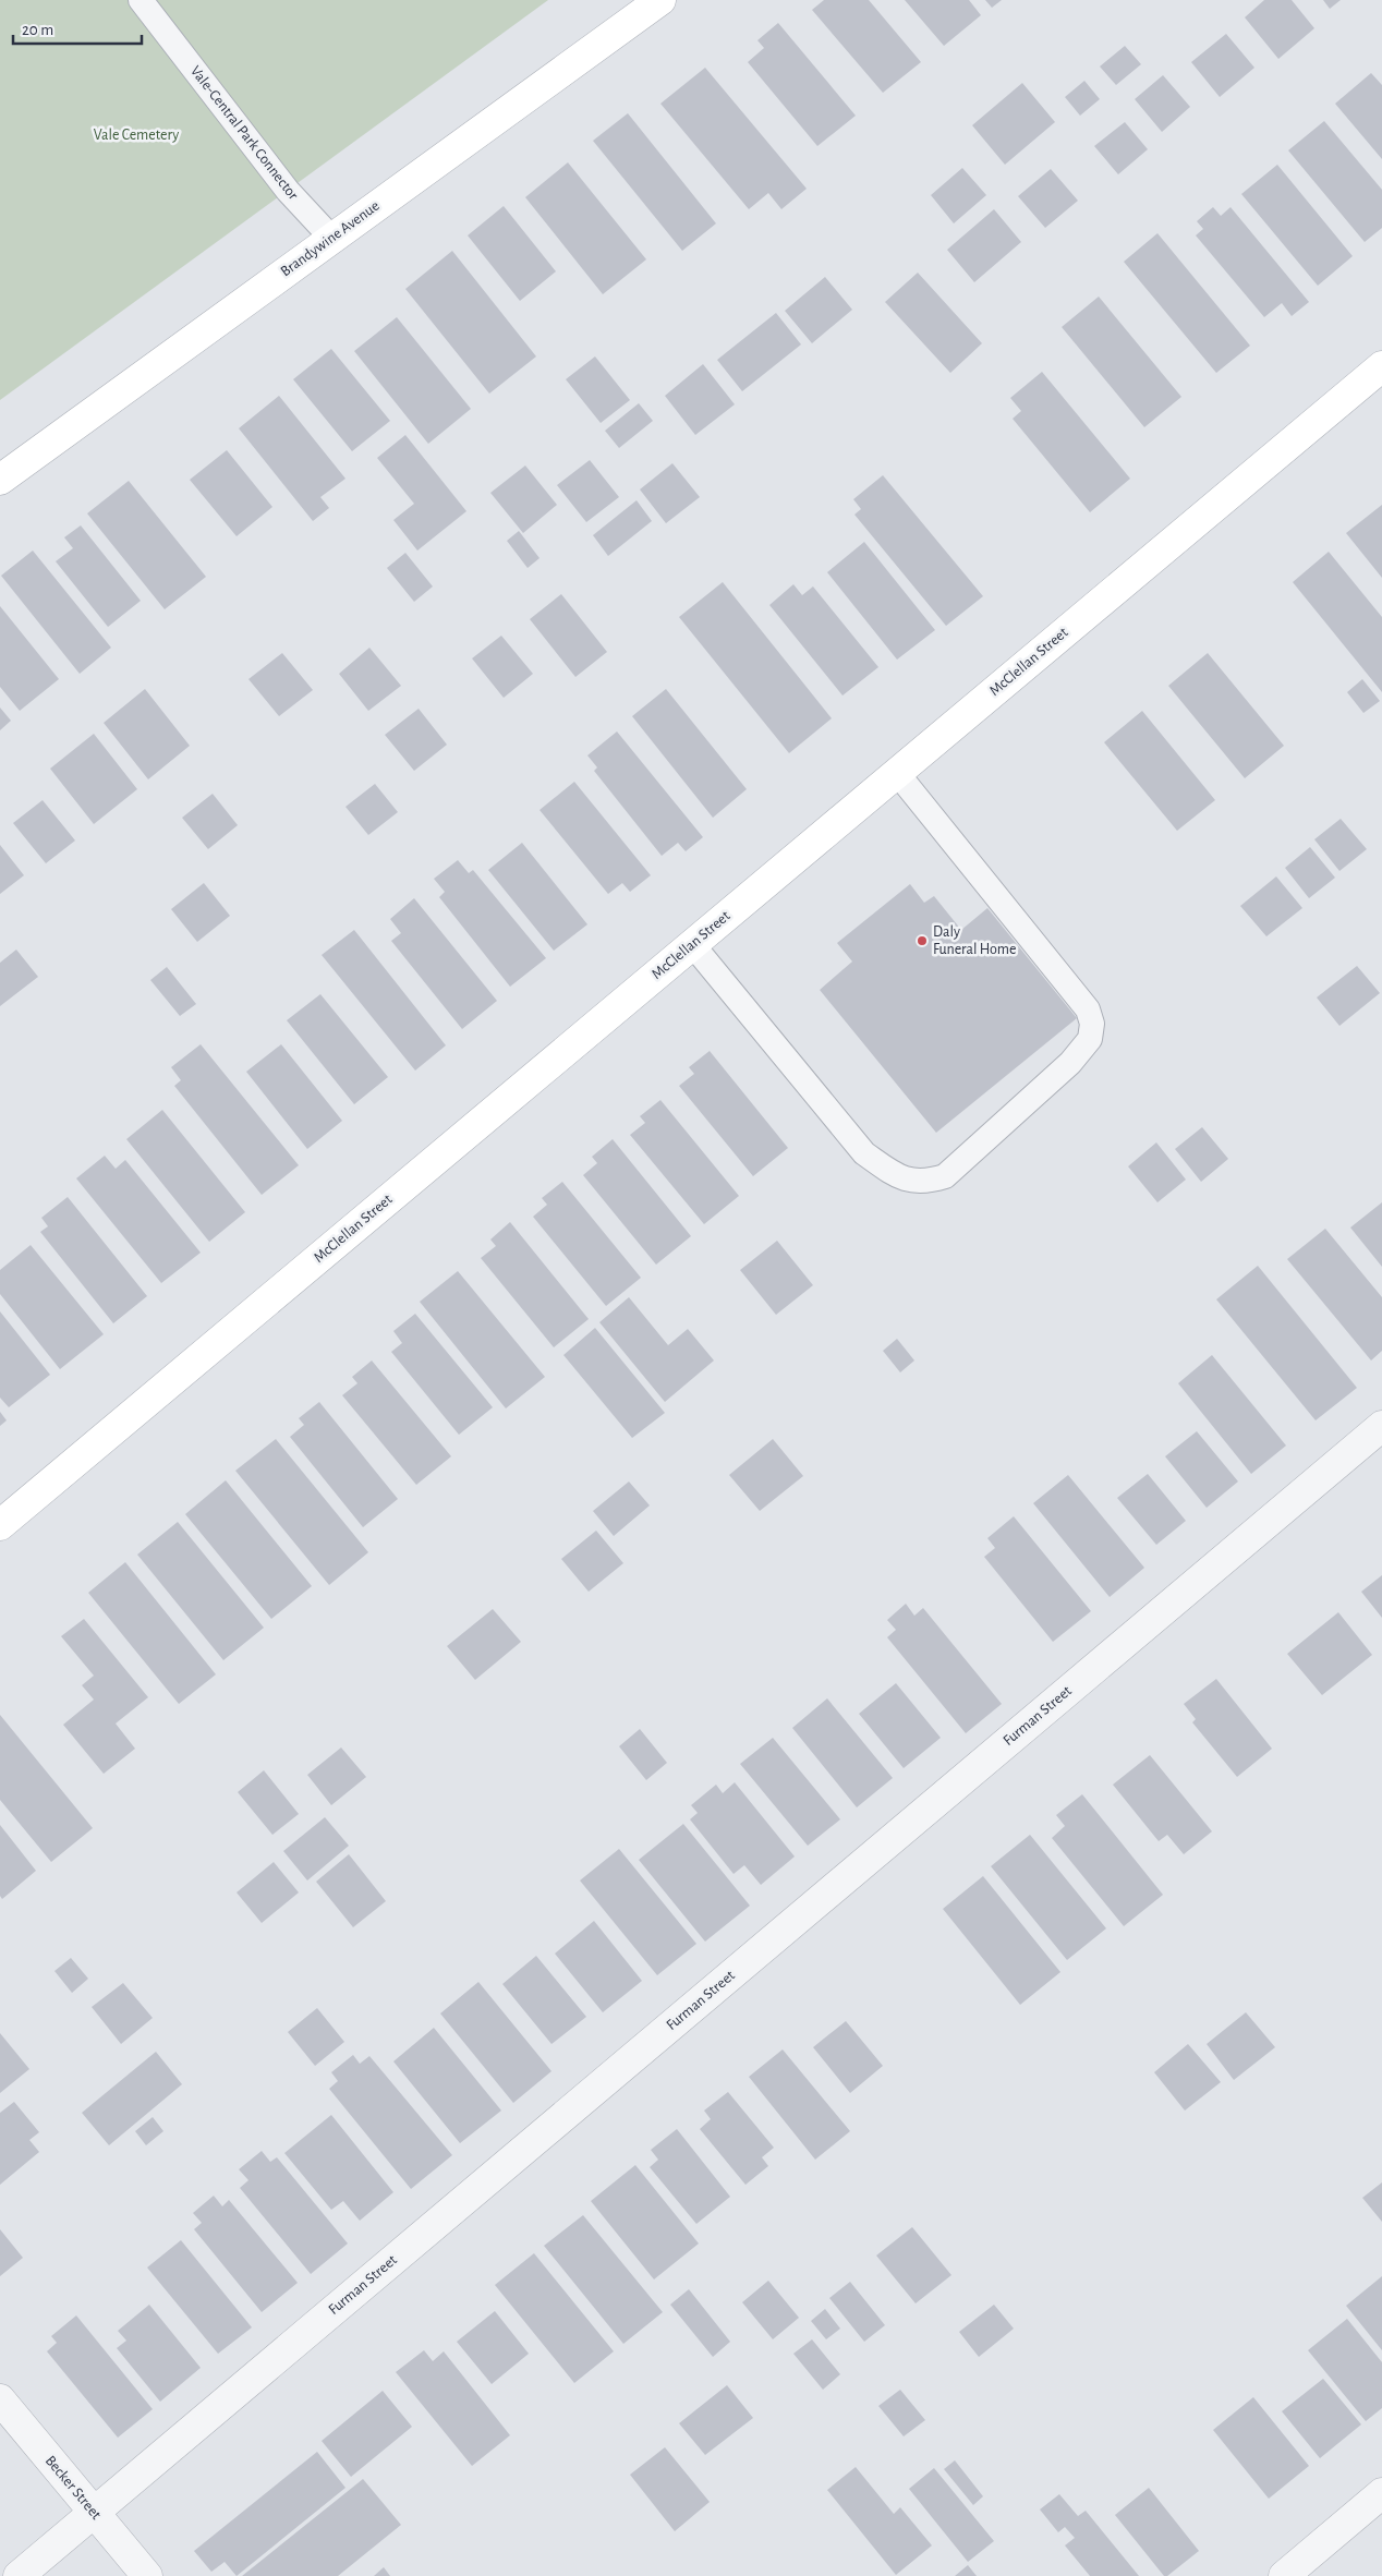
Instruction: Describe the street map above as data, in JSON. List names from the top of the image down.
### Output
{
  "streets": {
    "street": [
      "Brandywine Avenue",
      "McClellan Street",
      "Furman Street",
      "Becker Street"
    ],
    "lane": ["Vale-Central Park Connector"]
  },
  "crossings": [
    ["Vale-Central Park Connector", "Brandywine Avenue"],
    ["Furman Street", "Becker Street"]
  ],
  "parks": ["Vale Cemetery"],
  "places": ["Daly Funeral Home"],
  "scale_bar": "20 m"
}
